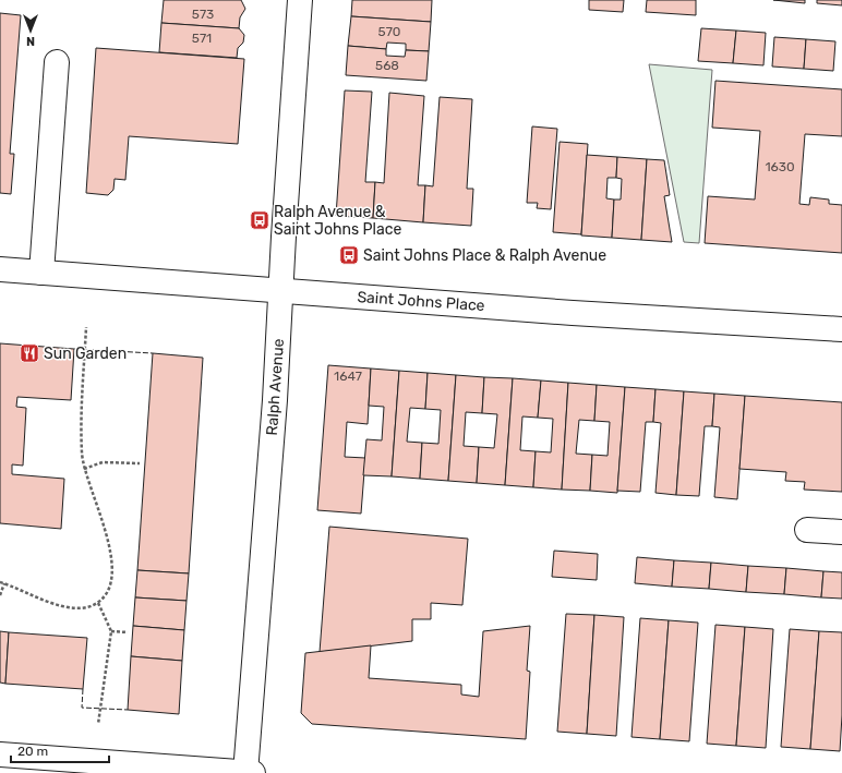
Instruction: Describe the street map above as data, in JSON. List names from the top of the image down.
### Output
{
  "streets": {
    "street": ["Saint Johns Place", "Ralph Avenue"]
  },
  "crossings": [
    ["Saint Johns Place", "Ralph Avenue"]
  ],
  "places": {
    "bus stop": ["Ralph Avenue & Saint Johns Place", "Saint Johns Place & Ralph Avenue"],
    "restaurant": ["Sun Garden"]
  },
  "house_numbers": [
    "573",
    "570",
    "571",
    "568",
    "1630",
    "1647"
  ],
  "scale_bar": "20 m",
  "north": "bottom"
}
